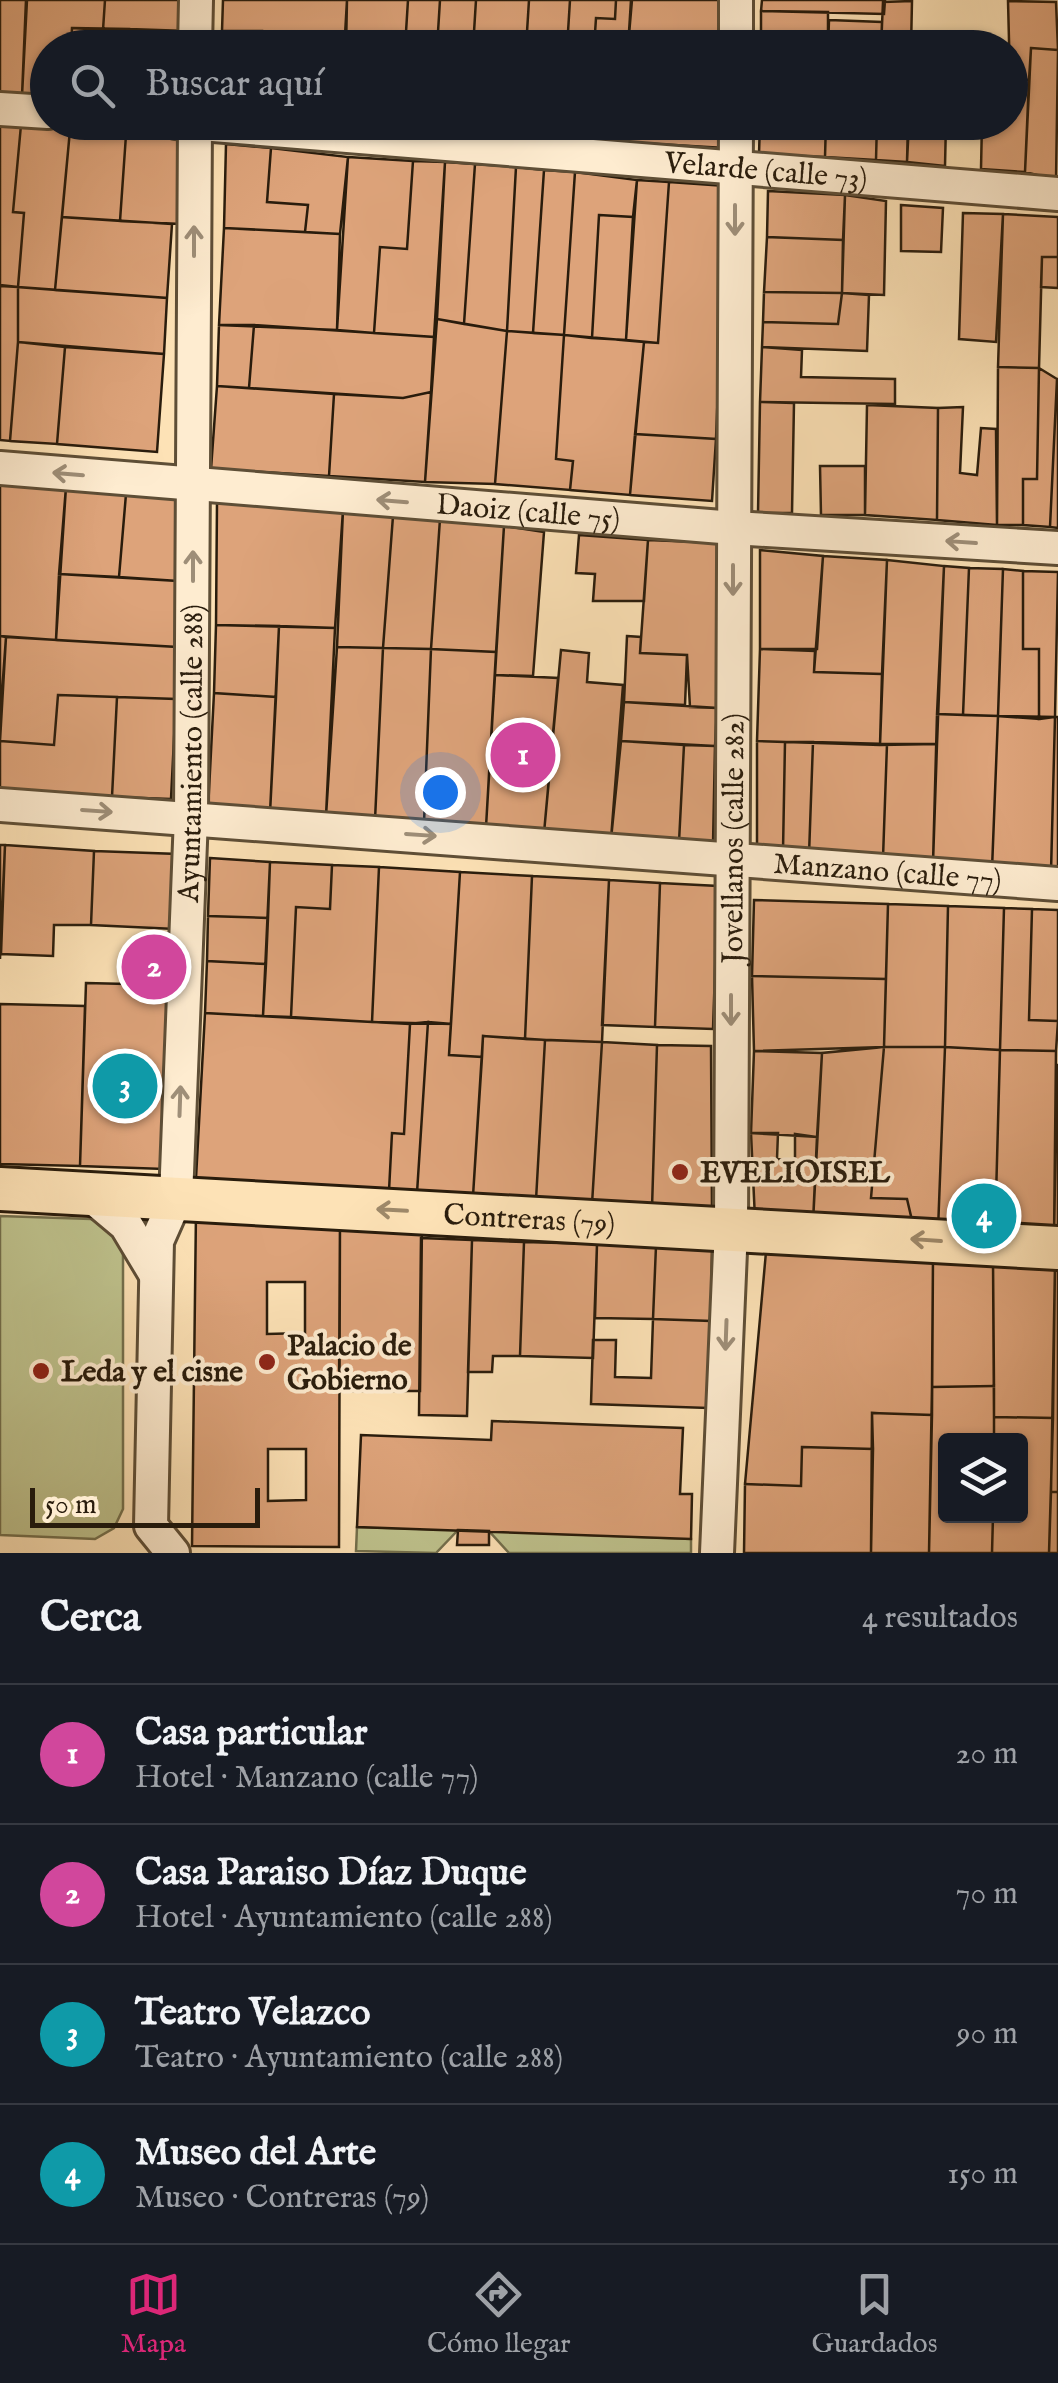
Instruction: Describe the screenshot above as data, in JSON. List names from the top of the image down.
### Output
{
  "streets": {
    "main road": ["Contreras (79)"],
    "street": [
      "Velarde (calle 73)",
      "Daoiz (calle 75)",
      "Ayuntamiento (calle 288)",
      "Jovellanos (calle 282)",
      "Manzano (calle 77)"
    ]
  },
  "crossings": [
    ["Velarde (calle 73)", "Jovellanos (calle 282)"],
    ["Daoiz (calle 75)", "Ayuntamiento (calle 288)"],
    ["Daoiz (calle 75)", "Jovellanos (calle 282)"],
    ["Ayuntamiento (calle 288)", "Manzano (calle 77)"],
    ["Ayuntamiento (calle 288)", "Contreras (79)"],
    ["Jovellanos (calle 282)", "Manzano (calle 77)"],
    ["Jovellanos (calle 282)", "Contreras (79)"]
  ],
  "one_way": [
    "Daoiz (calle 75)",
    "Ayuntamiento (calle 288)",
    "Jovellanos (calle 282)",
    "Manzano (calle 77)",
    "Contreras (79)"
  ],
  "places": ["EVELIOISEL", "Palacio de Gobierno", "Leda y el cisne"],
  "scale_bar": "50 m",
  "page": {
    "search": "Buscar aquí",
    "pins": [
      "1",
      "2",
      "3",
      "4"
    ],
    "scale": "50 m",
    "heading": ["Cerca", "4 resultados"],
    "list": [
      {
        "mark": "1",
        "name": "Casa particular",
        "note": "Hotel · Manzano (calle 77)",
        "value": "20 m"
      },
      {
        "mark": "2",
        "name": "Casa Paraiso Díaz Duque",
        "note": "Hotel · Ayuntamiento (calle 288)",
        "value": "70 m"
      },
      {
        "mark": "3",
        "name": "Teatro Velazco",
        "note": "Teatro · Ayuntamiento (calle 288)",
        "value": "90 m"
      },
      {
        "mark": "4",
        "name": "Museo del Arte",
        "note": "Museo · Contreras (79)",
        "value": "150 m"
      }
    ],
    "nav": ["Mapa", "Cómo llegar", "Guardados"]
  }
}
